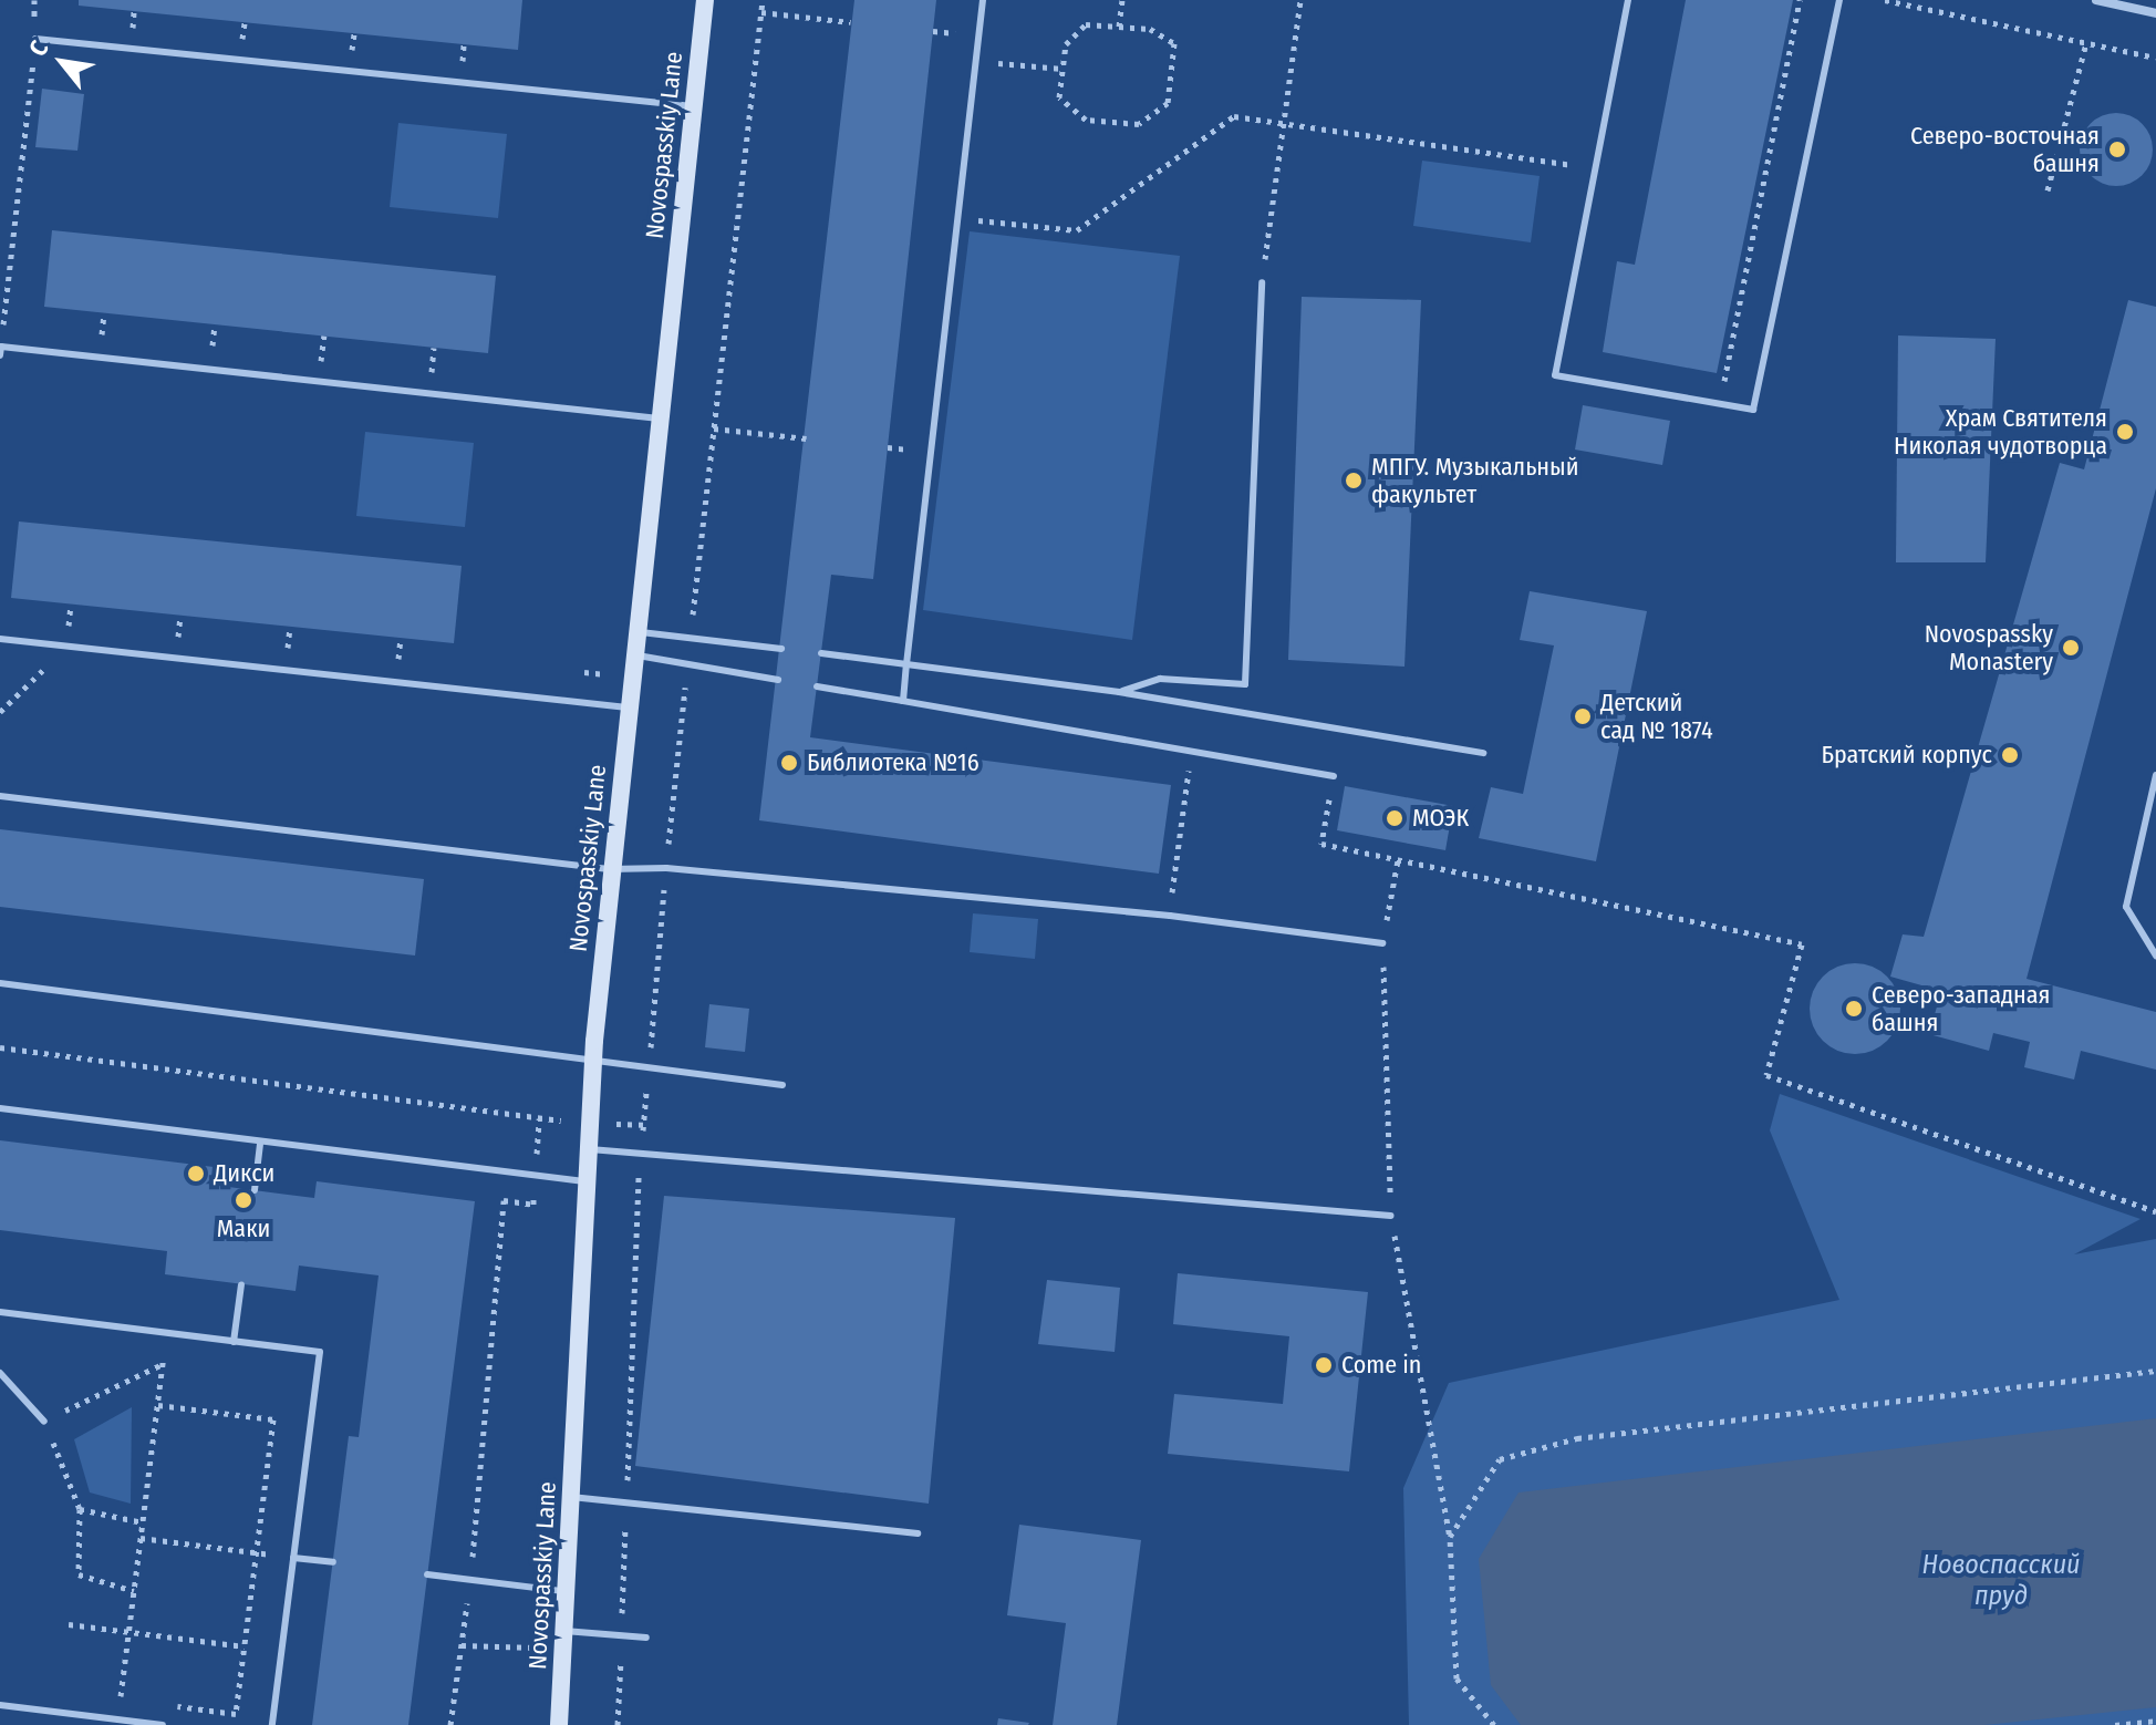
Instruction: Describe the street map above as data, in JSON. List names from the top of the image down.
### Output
{
  "streets": {
    "street": ["Novospasskiy Lane"]
  },
  "water": ["Новоспасский пруд"],
  "places": [
    "Северо-восточная башня",
    "Храм Святителя Николая чудотворца",
    "МПГУ. Музыкальный факультет",
    "Novospassky Monastery",
    "Детский сад № 1874",
    "Братский корпус",
    "Библиотека №16",
    "МОЭК",
    "Северо-западная башня",
    "Дикси",
    "Маки",
    "Come in"
  ],
  "north": "top left"
}
